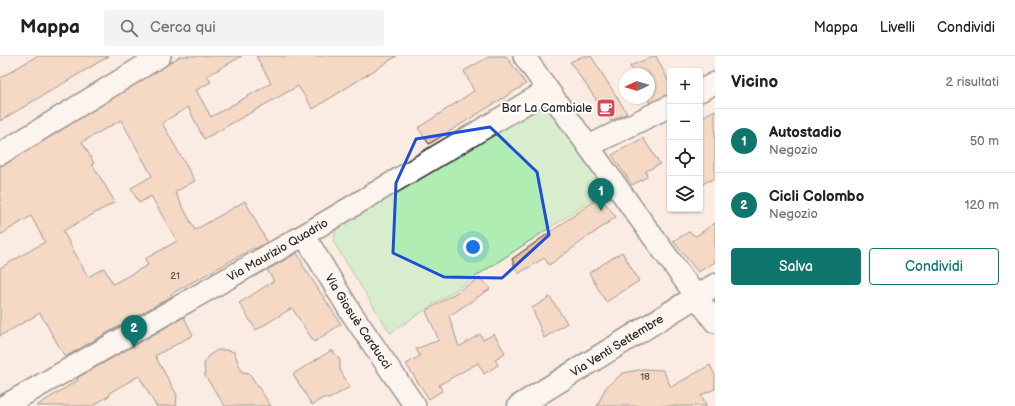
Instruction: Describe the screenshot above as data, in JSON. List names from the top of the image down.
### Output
{
  "streets": {
    "street": ["Via Maurizio Quadrio", "Via Giosuè Carducci", "Via Venti Settembre"]
  },
  "crossings": [
    ["Via Maurizio Quadrio", "Via Giosuè Carducci"]
  ],
  "places": {
    "cafe": ["Bar La Cambiale"]
  },
  "house_numbers": ["21", "18"],
  "north": "left",
  "page": {
    "header": "Mappa",
    "search": "Cerca qui",
    "nav": ["Mappa", "Livelli", "Condividi"],
    "heading": ["Vicino", "2 risultati"],
    "map_buttons": ["+", "−"],
    "list": [
      {
        "mark": "1",
        "name": "Autostadio",
        "note": "Negozio",
        "value": "50 m"
      },
      {
        "mark": "2",
        "name": "Cicli Colombo",
        "note": "Negozio",
        "value": "120 m"
      }
    ],
    "pins": ["1", "2"],
    "buttons": ["Salva", "Condividi"]
  }
}
